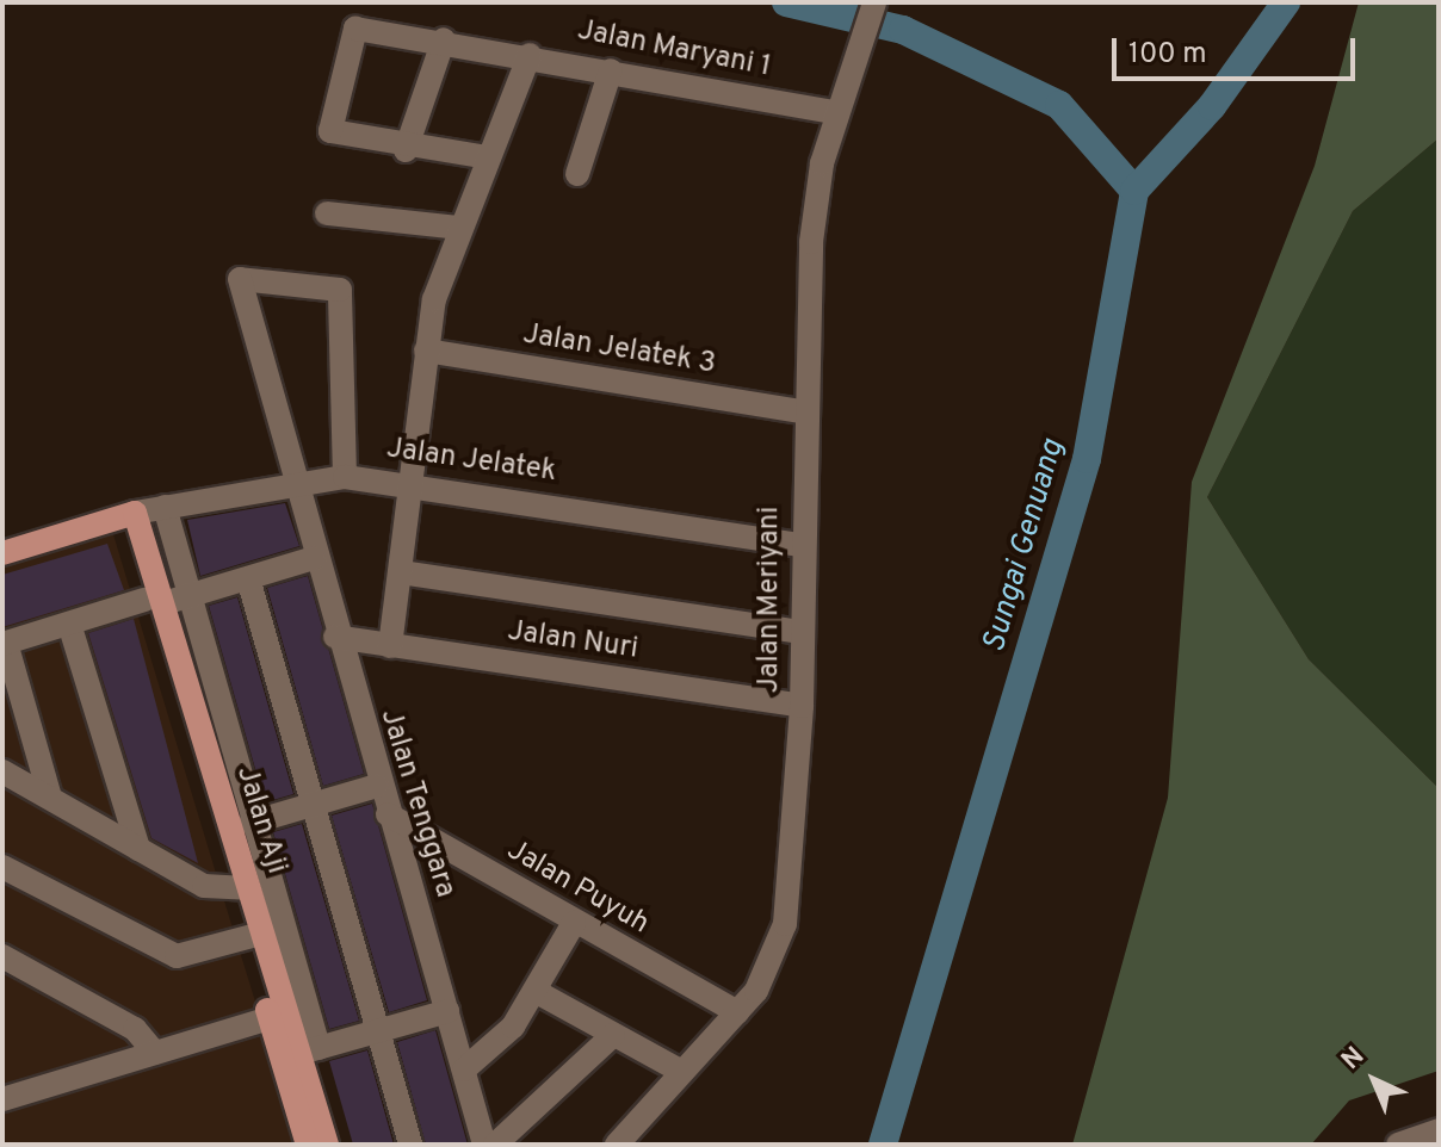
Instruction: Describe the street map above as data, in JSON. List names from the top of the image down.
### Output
{
  "streets": {
    "main road": ["Jalan Aji"],
    "street": [
      "Jalan Maryani 1",
      "Jalan Jelatek 3",
      "Jalan Jelatek",
      "Jalan Meriyani",
      "Jalan Nuri",
      "Jalan Tenggara",
      "Jalan Puyuh"
    ]
  },
  "crossings": [
    ["Jalan Maryani 1", "Jalan Meriyani"],
    ["Jalan Jelatek 3", "Jalan Meriyani"],
    ["Jalan Jelatek", "Jalan Meriyani"],
    ["Jalan Jelatek", "Jalan Tenggara"],
    ["Jalan Jelatek", "Jalan Aji"],
    ["Jalan Meriyani", "Jalan Nuri"],
    ["Jalan Meriyani", "Jalan Puyuh"],
    ["Jalan Nuri", "Jalan Tenggara"],
    ["Jalan Tenggara", "Jalan Puyuh"]
  ],
  "water": ["Sungai Genuang"],
  "scale_bar": "100 m",
  "north": "top left"
}
